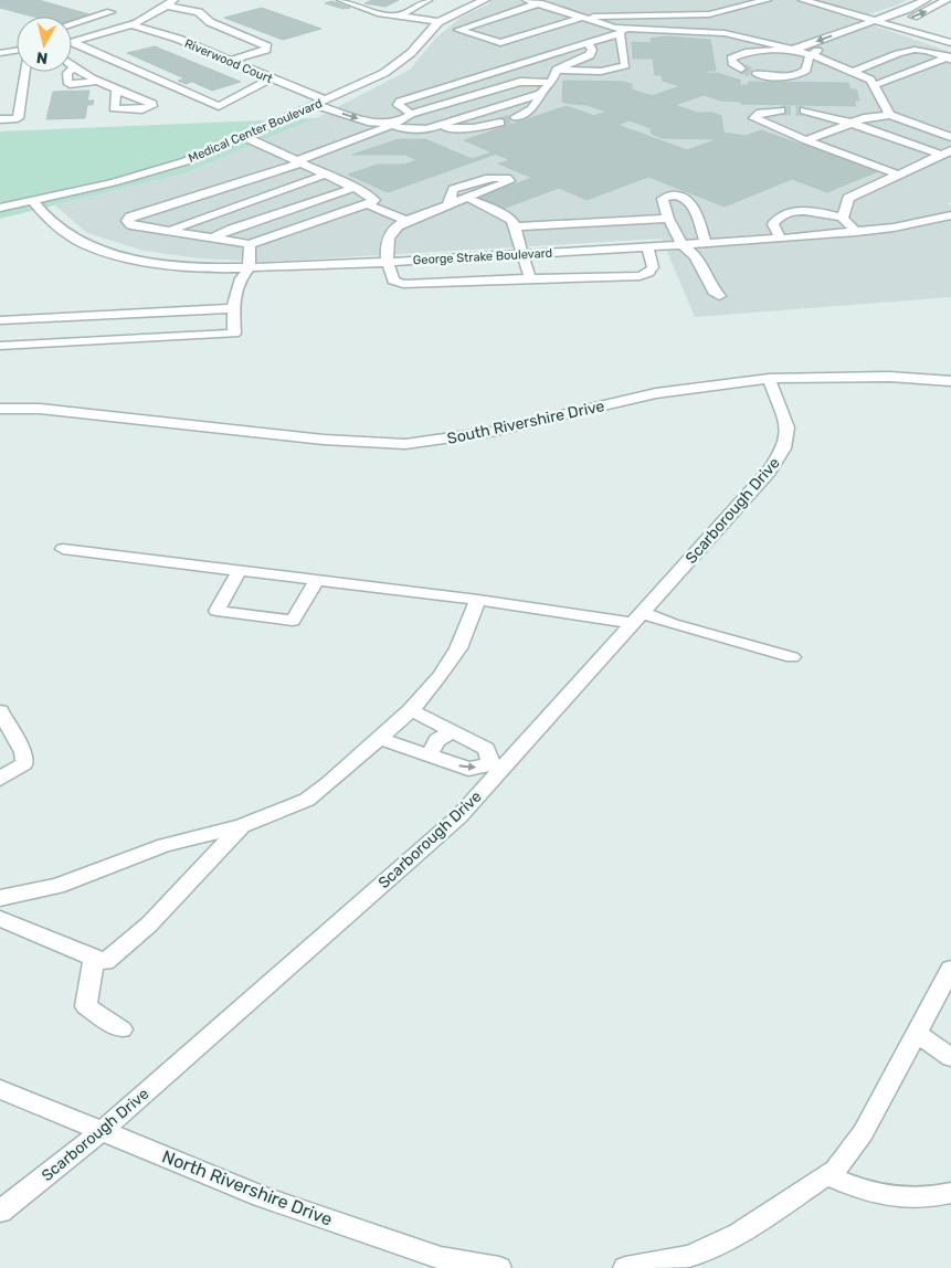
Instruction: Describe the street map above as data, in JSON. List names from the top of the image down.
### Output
{
  "streets": {
    "street": [
      "Riverwood Court",
      "Medical Center Boulevard",
      "George Strake Boulevard",
      "South Rivershire Drive",
      "Scarborough Drive",
      "North Rivershire Drive"
    ]
  },
  "crossings": [
    ["Riverwood Court", "Medical Center Boulevard"],
    ["Medical Center Boulevard", "George Strake Boulevard"],
    ["South Rivershire Drive", "Scarborough Drive"],
    ["Scarborough Drive", "North Rivershire Drive"]
  ],
  "north": "bottom"
}
